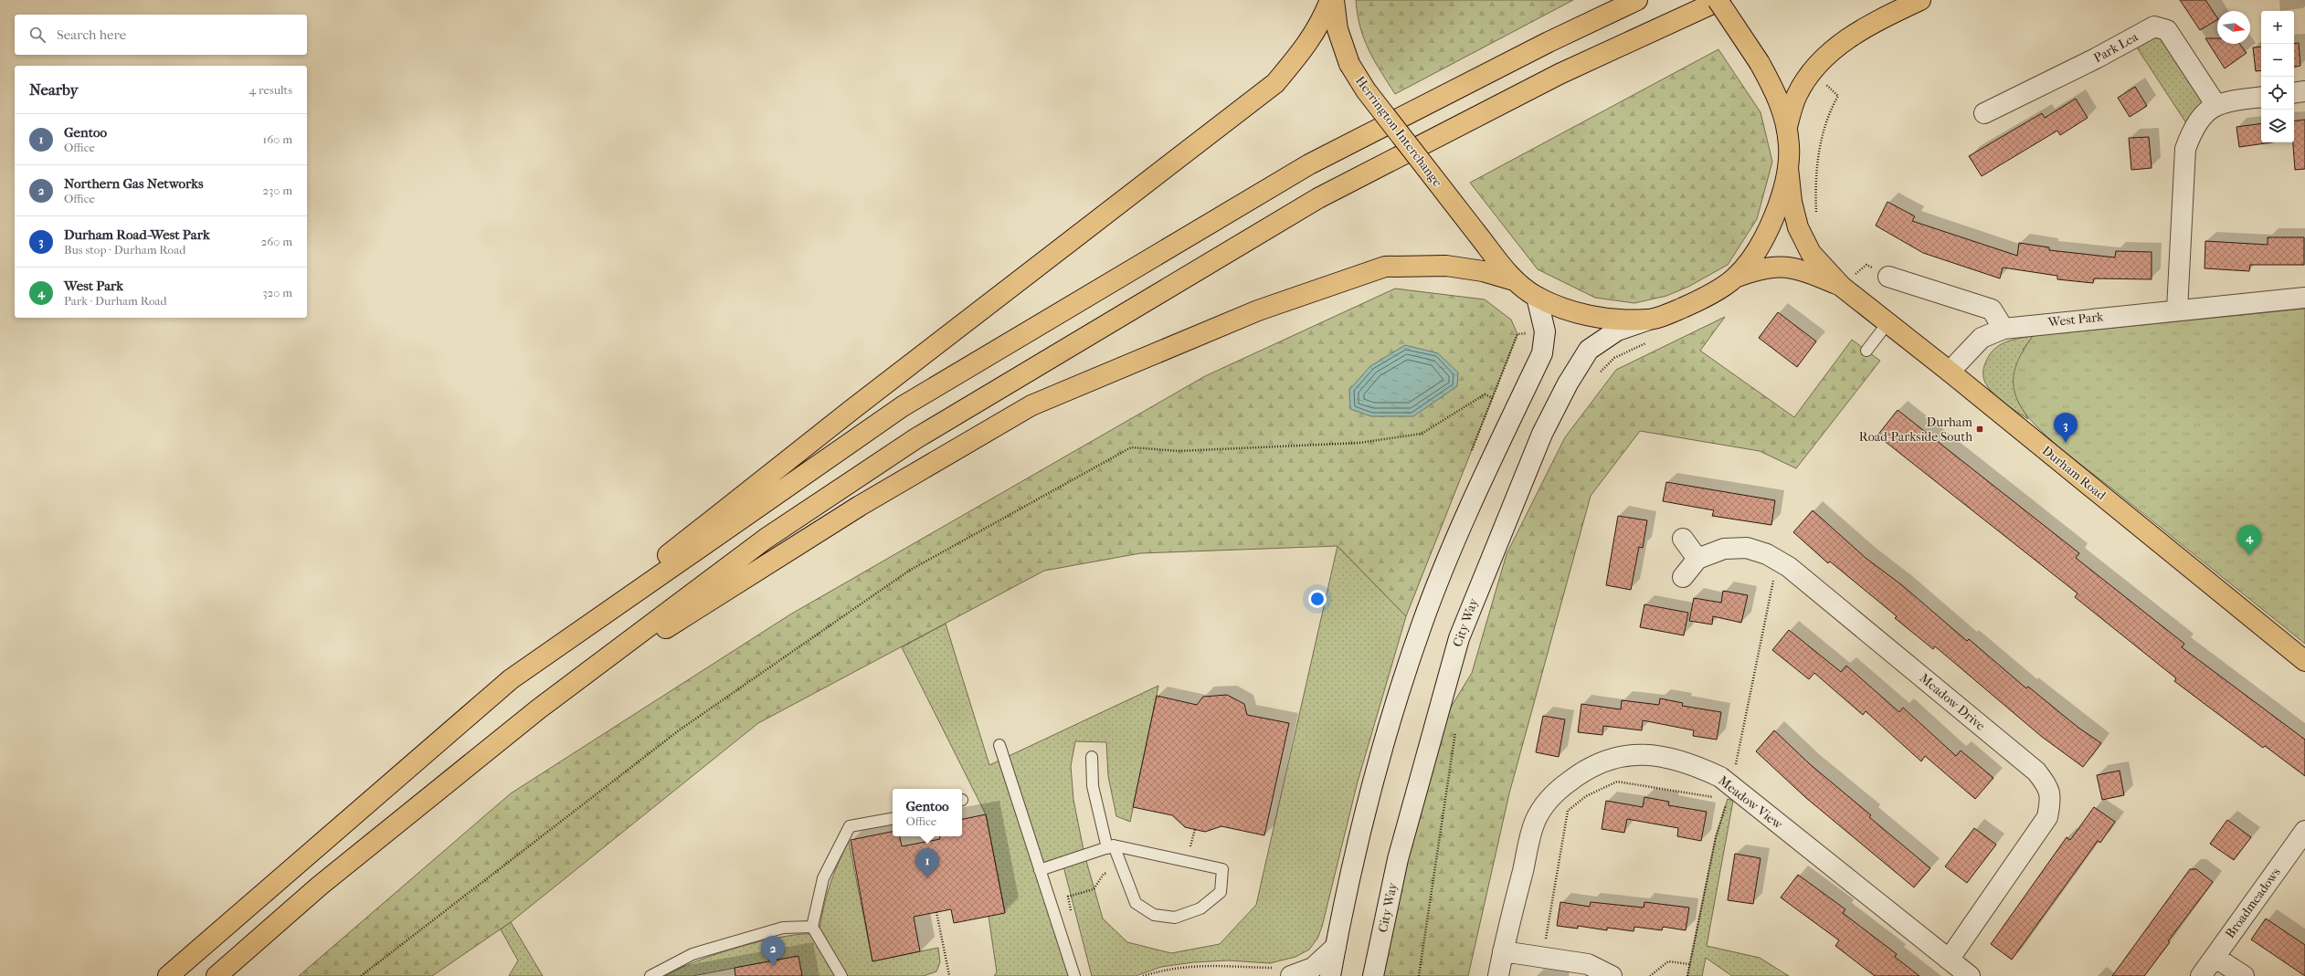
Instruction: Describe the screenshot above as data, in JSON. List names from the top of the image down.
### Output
{
  "streets": {
    "highway": ["Herrington Interchange", "Durham Road"],
    "street": [
      "Park Lea",
      "West Park",
      "City Way",
      "Meadow Drive",
      "Meadow View",
      "Broadmeadows"
    ]
  },
  "crossings": [
    ["West Park", "Durham Road"],
    ["Meadow Drive", "Meadow View"]
  ],
  "places": {
    "transit": ["Durham Road-Parkside South"]
  },
  "north": "right",
  "page": {
    "map_buttons": ["+", "−"],
    "search": "Search here",
    "heading": ["Nearby", "4 results"],
    "list": [
      {
        "mark": "1",
        "name": "Gentoo",
        "note": "Office",
        "value": "160 m"
      },
      {
        "mark": "2",
        "name": "Northern Gas Networks",
        "note": "Office",
        "value": "230 m"
      },
      {
        "mark": "3",
        "name": "Durham Road-West Park",
        "note": "Bus stop · Durham Road",
        "value": "260 m"
      },
      {
        "mark": "4",
        "name": "West Park",
        "note": "Park · Durham Road",
        "value": "320 m"
      }
    ],
    "pins": [
      "3",
      "4",
      "1",
      "2"
    ],
    "popup": ["Gentoo", "Office"]
  }
}
